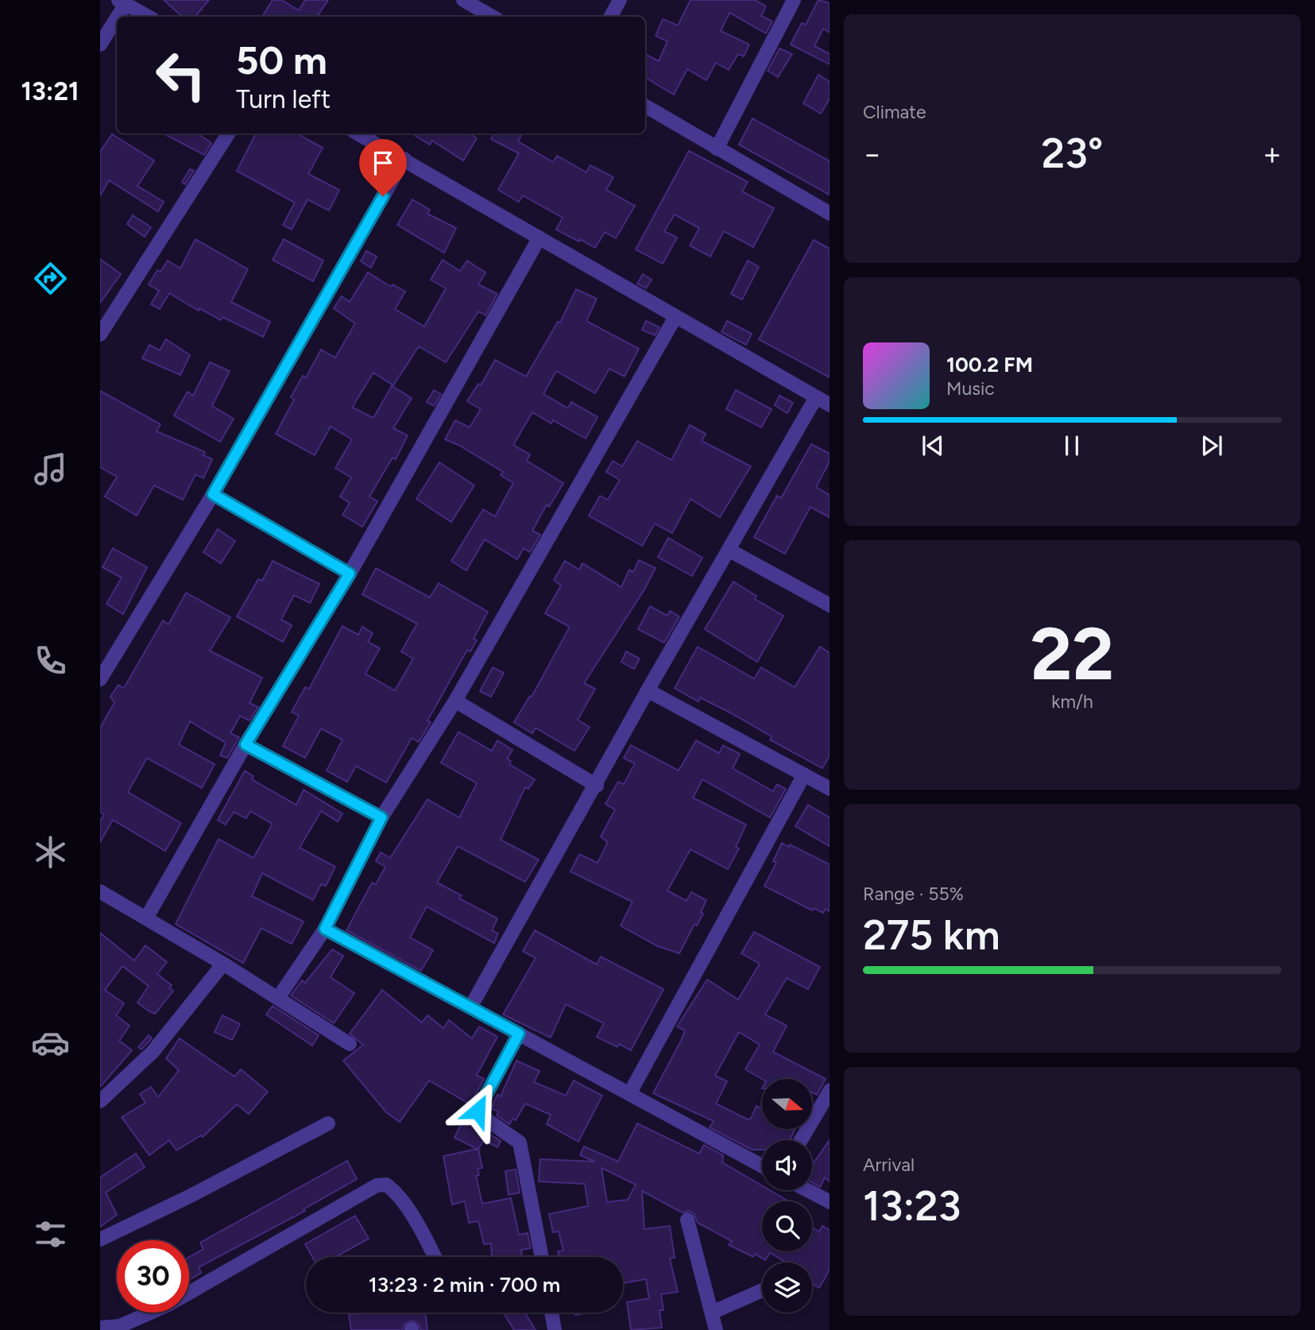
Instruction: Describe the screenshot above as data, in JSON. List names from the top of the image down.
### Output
{
  "north": "right",
  "page": {
    "tabs": "13:21",
    "tile": [
      "Climate",
      ["22", "km/h"],
      ["Range · 55%", "275 km"],
      ["Arrival", "13:23"]
    ],
    "turn": ["50 m", "Turn left"],
    "heat": ["−", "23°", "+"],
    "song": ["100.2 FM", "Music"],
    "limit": "30",
    "trip": "13:23 · 2 min · 700 m"
  }
}
